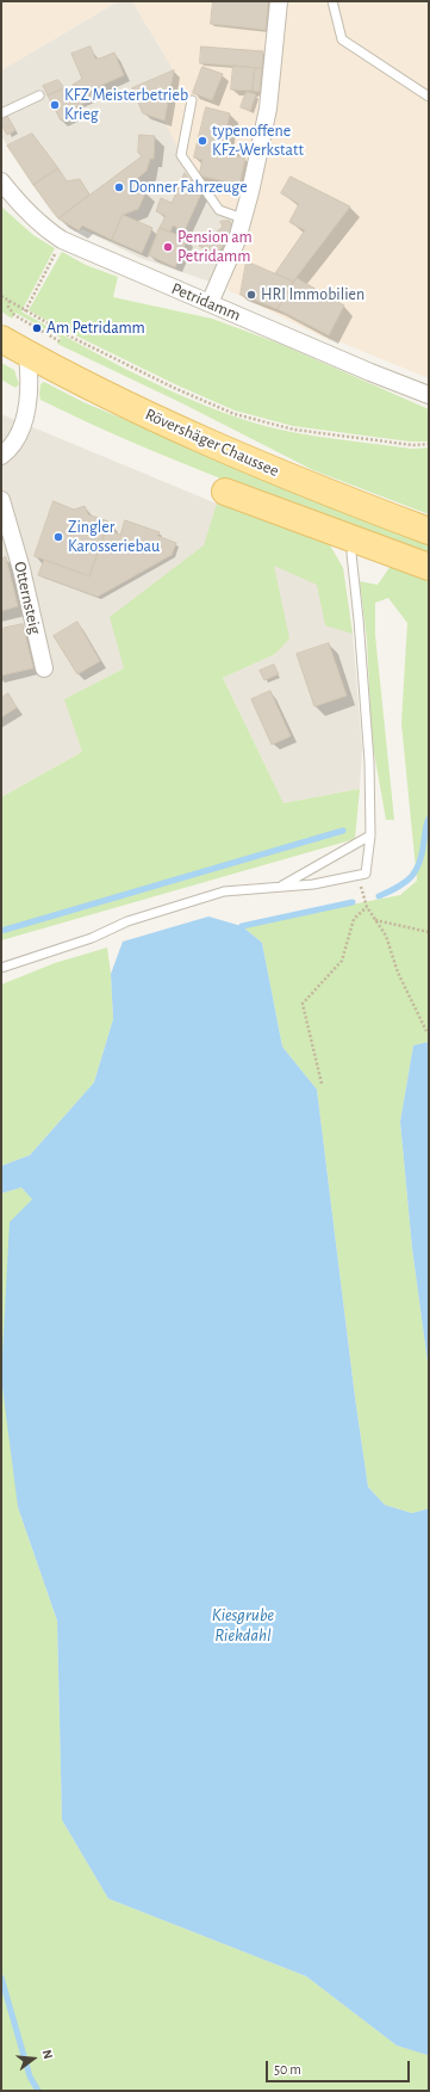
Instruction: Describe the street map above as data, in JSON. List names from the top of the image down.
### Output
{
  "streets": {
    "main road": ["Rövershäger Chaussee"],
    "street": ["Petridamm", "Otternsteig"]
  },
  "water": ["Kiesgrube Riekdahl"],
  "places": [
    "KFZ Meisterbetrieb Krieg",
    "typenoffene KFz-Werkstatt",
    "Donner Fahrzeuge",
    "Pension am Petridamm",
    "HRI Immobilien",
    "Am Petridamm",
    "Zingler Karosseriebau"
  ],
  "scale_bar": "50 m",
  "north": "right"
}
